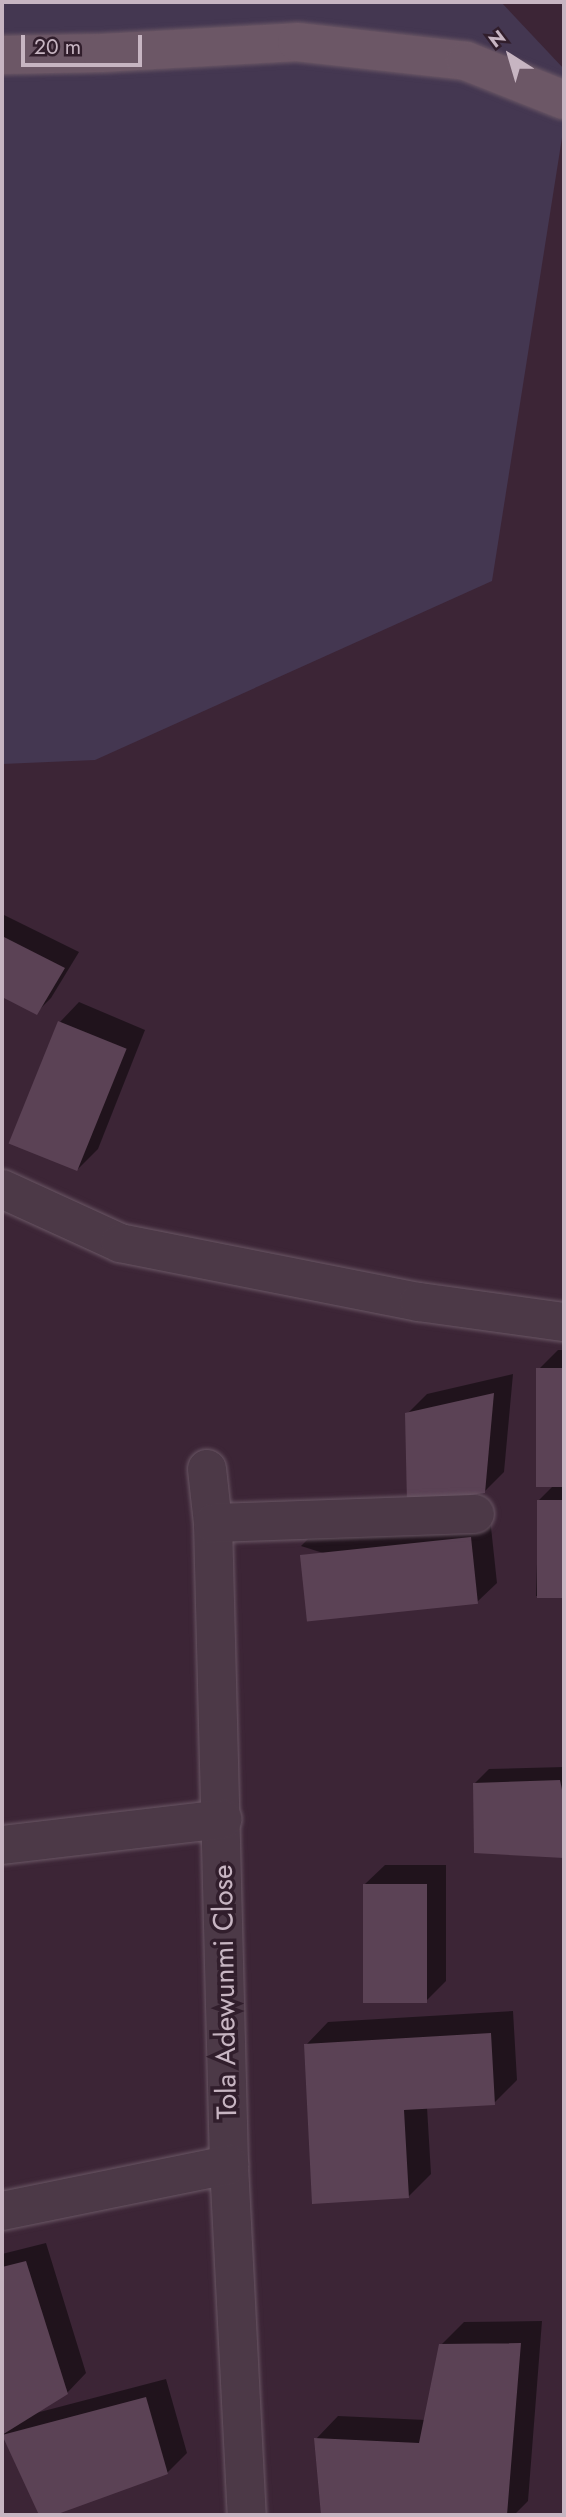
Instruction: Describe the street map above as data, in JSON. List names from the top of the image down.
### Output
{
  "streets": {
    "street": ["Tola Adewunmi Close"]
  },
  "scale_bar": "20 m",
  "north": "top left"
}
